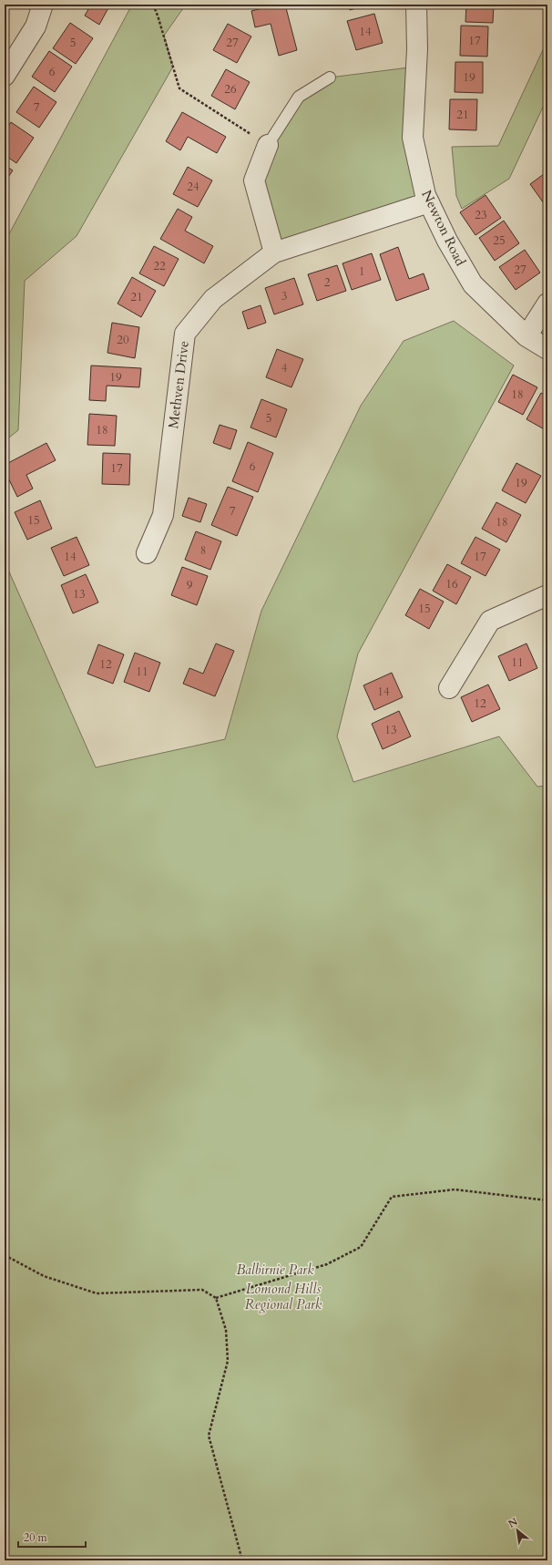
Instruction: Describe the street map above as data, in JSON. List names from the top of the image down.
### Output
{
  "streets": {
    "street": ["Newton Road", "Methven Drive"]
  },
  "crossings": [
    ["Newton Road", "Methven Drive"]
  ],
  "parks": ["Balbirnie Park", "Lomond Hills Regional Park"],
  "house_numbers": [
    "14",
    "17",
    "5",
    "27",
    "6",
    "19",
    "26",
    "7",
    "21",
    "24",
    "23",
    "25",
    "22",
    "27",
    "1",
    "2",
    "3",
    "21",
    "20",
    "4",
    "19",
    "18",
    "5",
    "18",
    "6",
    "17",
    "19",
    "7",
    "15",
    "18",
    "8",
    "14",
    "17",
    "16",
    "9",
    "13",
    "15",
    "11",
    "12",
    "11",
    "14",
    "12",
    "13"
  ],
  "scale_bar": "20 m",
  "north": "top left"
}
